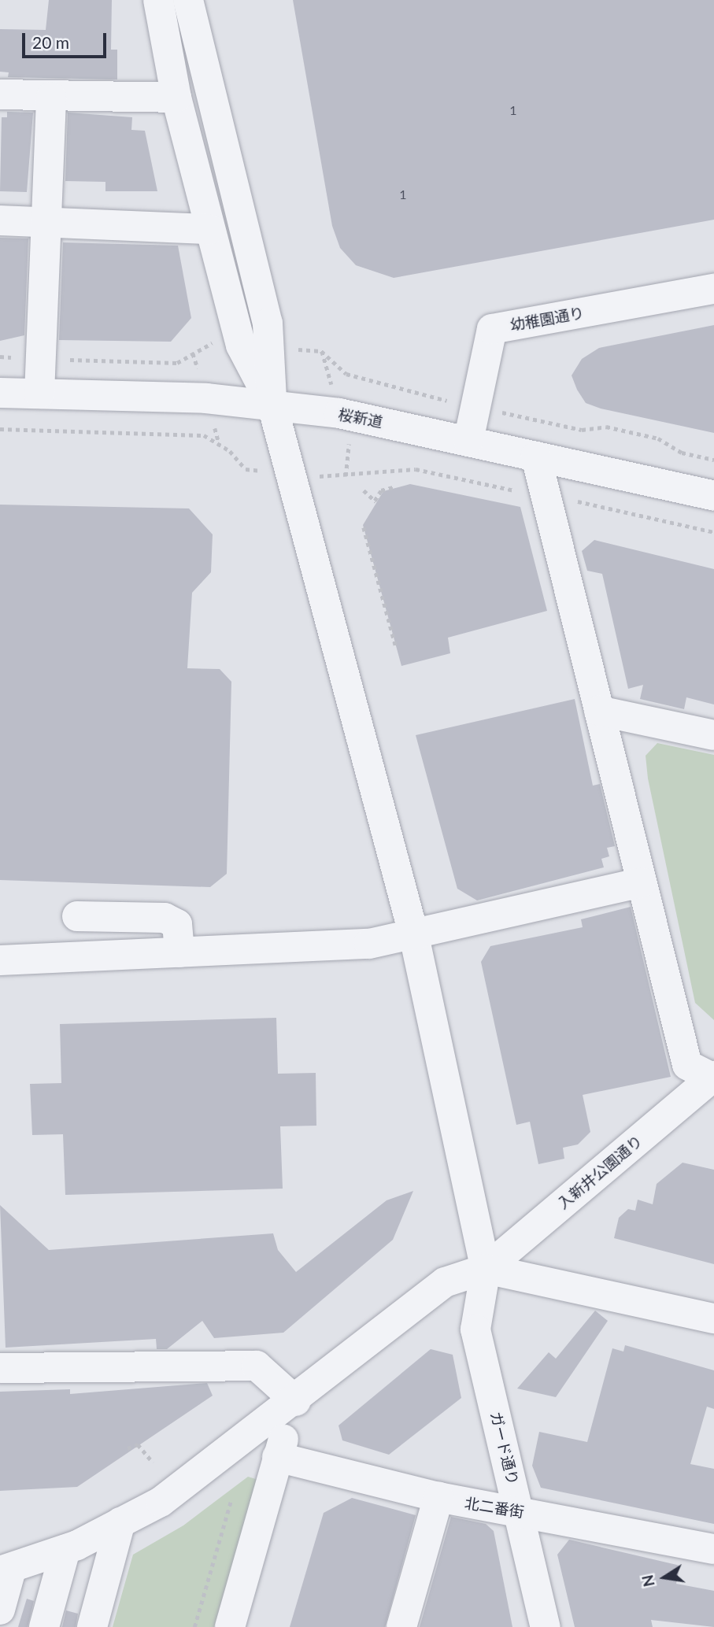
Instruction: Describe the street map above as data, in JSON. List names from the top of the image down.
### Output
{
  "streets": {
    "street": [
      "幼稚園通り",
      "桜新道",
      "入新井公園通り",
      "ガード通り",
      "北二番街"
    ]
  },
  "crossings": [
    ["幼稚園通り", "桜新道"],
    ["入新井公園通り", "ガード通り"],
    ["ガード通り", "北二番街"]
  ],
  "house_numbers": ["1", "1"],
  "scale_bar": "20 m",
  "north": "left"
}
